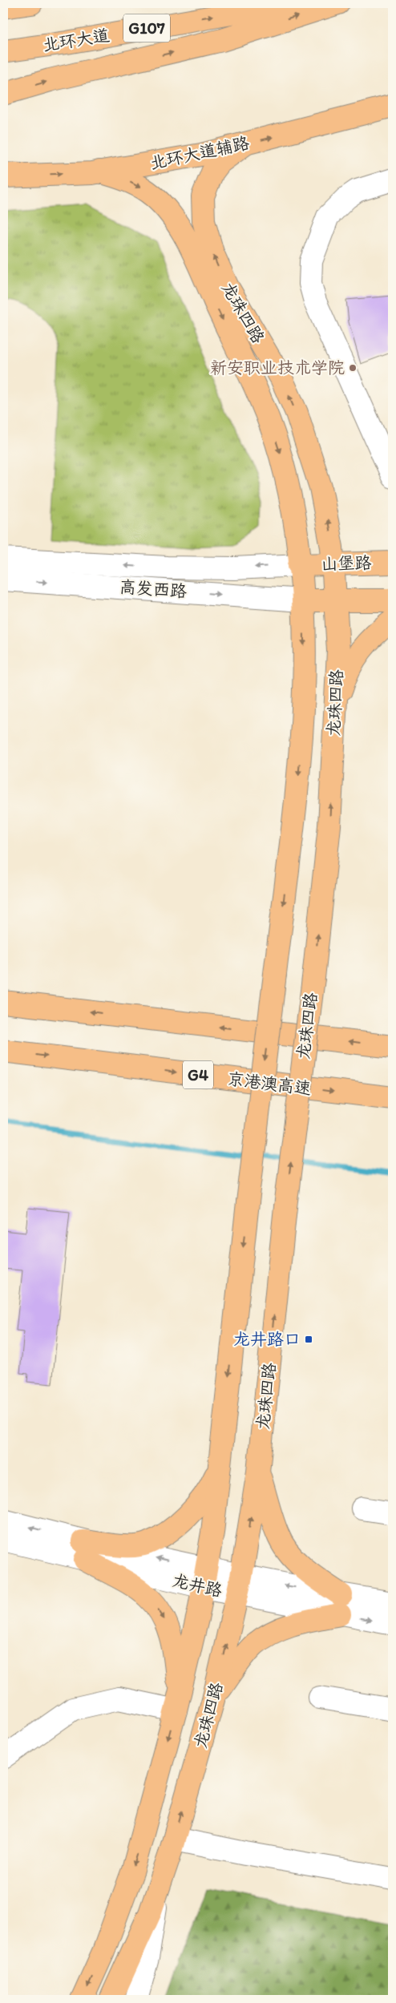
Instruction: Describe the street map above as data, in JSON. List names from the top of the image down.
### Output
{
  "streets": {
    "main road": [
      "G107",
      "北环大道",
      "北环大道辅路",
      "龙珠四路",
      "山堡路",
      "G4",
      "京港澳高速"
    ],
    "street": ["高发西路", "龙井路"]
  },
  "crossings": [
    ["北环大道辅路", "龙珠四路"],
    ["龙珠四路", "山堡路"],
    ["龙珠四路", "高发西路"],
    ["龙珠四路", "龙井路"],
    ["山堡路", "高发西路"]
  ],
  "places": {
    "other": ["新安职业技术学院"],
    "transit": ["龙井路口"]
  }
}
